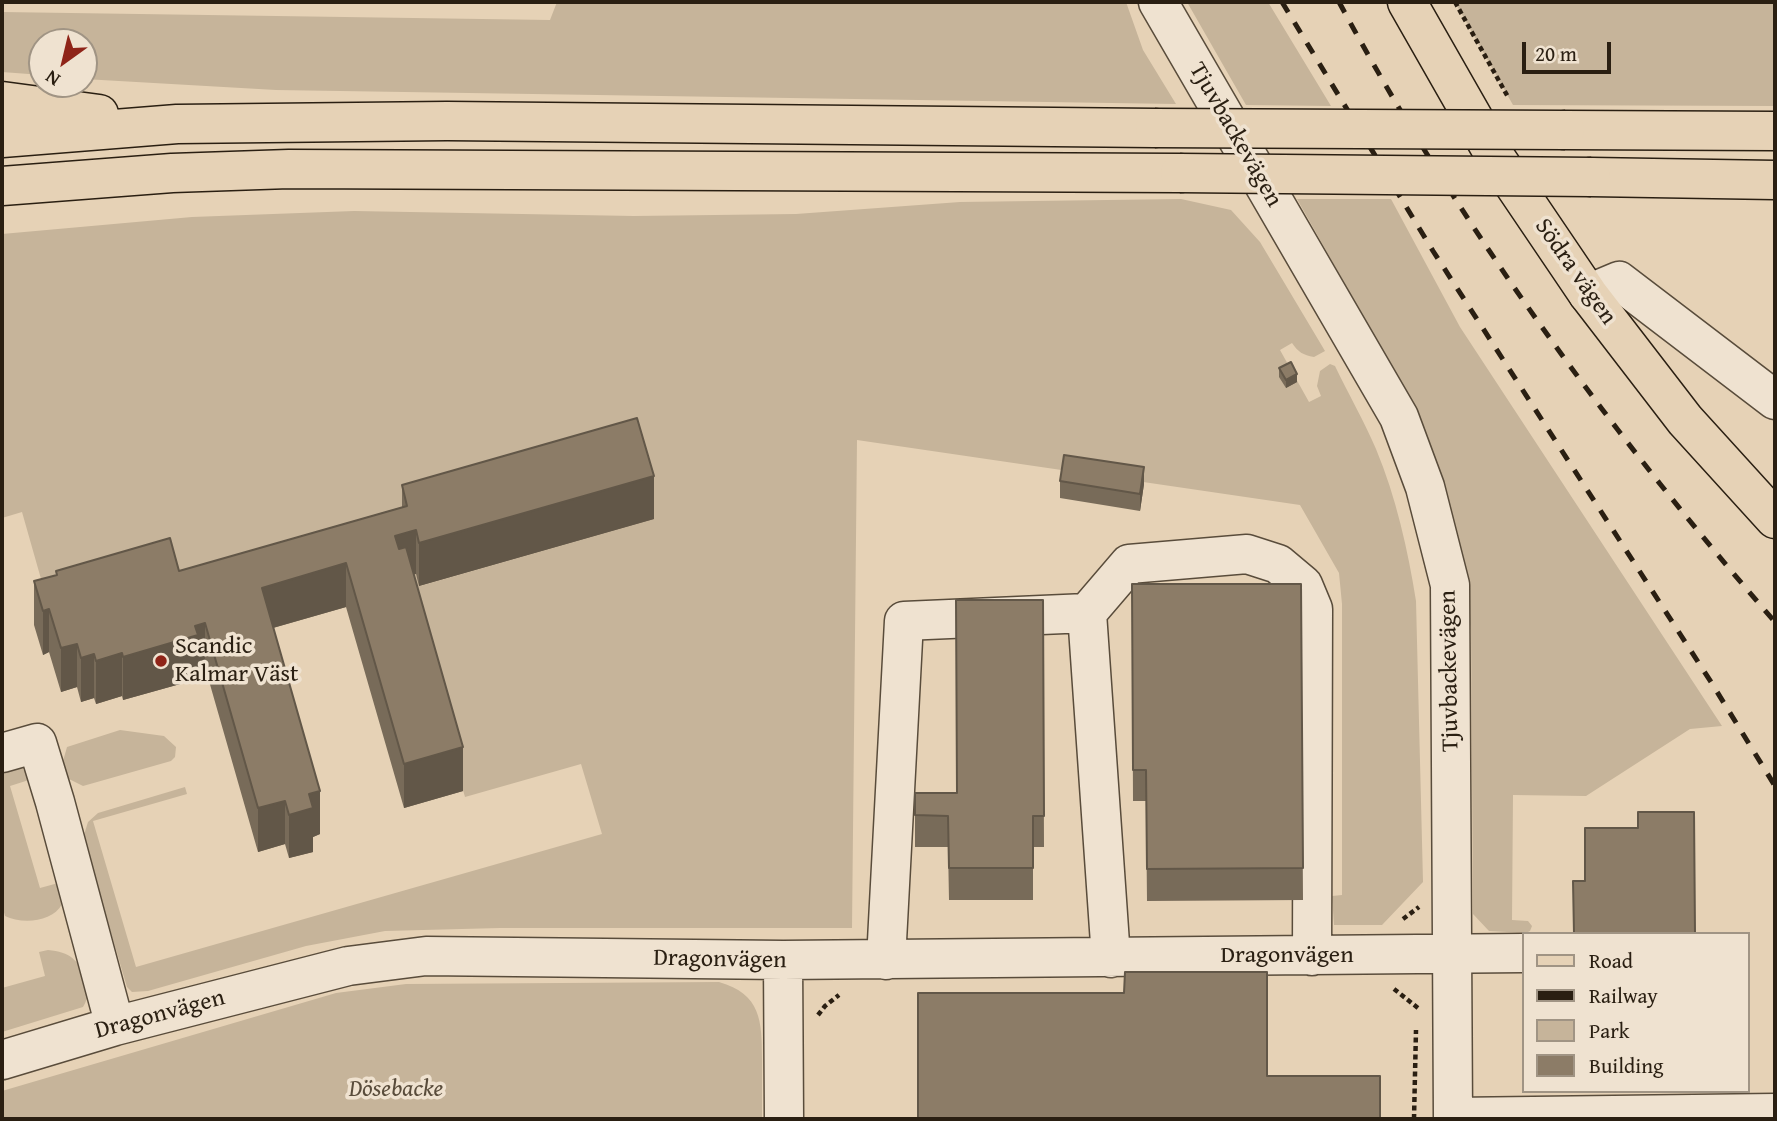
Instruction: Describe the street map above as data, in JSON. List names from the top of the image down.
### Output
{
  "streets": {
    "main road": ["Södra vägen"],
    "street": ["Tjuvbackevägen", "Dragonvägen"]
  },
  "crossings": [
    ["Tjuvbackevägen", "Dragonvägen"]
  ],
  "parks": ["Dösebacke"],
  "places": ["Scandic Kalmar Väst"],
  "legend": [
    "Road",
    "Railway",
    "Park",
    "Building"
  ],
  "scale_bar": "20 m",
  "north": "bottom left"
}
